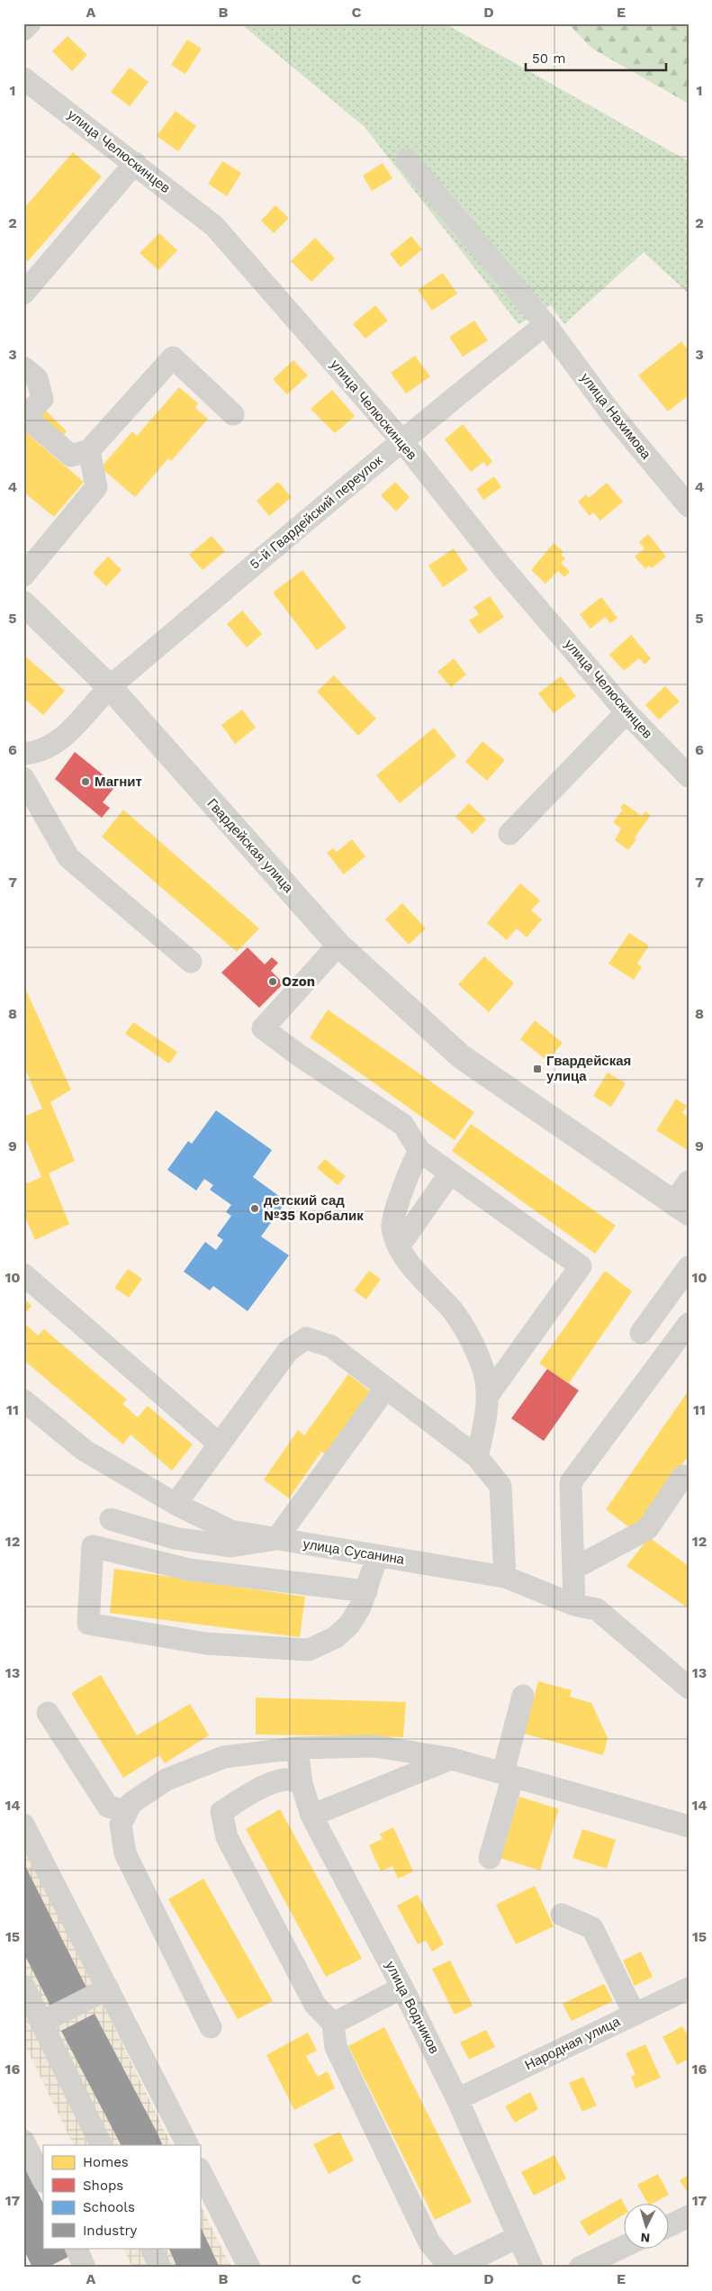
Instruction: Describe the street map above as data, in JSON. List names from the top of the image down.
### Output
{
  "streets": {
    "main road": ["Гвардейская улица"],
    "street": [
      "улица Челюскинцев",
      "улица Нахимова",
      "5-й Гвардейский переулок",
      "улица Сусанина",
      "улица Водников",
      "Народная улица"
    ]
  },
  "crossings": [
    ["улица Челюскинцев", "5-й Гвардейский переулок"],
    ["улица Нахимова", "5-й Гвардейский переулок"],
    ["5-й Гвардейский переулок", "Гвардейская улица"],
    ["улица Водников", "Народная улица"]
  ],
  "places": {
    "other": ["Магнит", "Ozon", "детский сад №35 Корбалик"],
    "transit": ["Гвардейская улица"]
  },
  "legend": [
    "Homes",
    "Shops",
    "Schools",
    "Industry"
  ],
  "scale_bar": "50 m",
  "north": "bottom",
  "grid": {
    "columns": [
      "A",
      "B",
      "C",
      "D",
      "E"
    ],
    "rows": [
      "1",
      "2",
      "3",
      "4",
      "5",
      "6",
      "7",
      "8",
      "9",
      "10",
      "11",
      "12",
      "13",
      "14",
      "15",
      "16",
      "17"
    ]
  }
}
